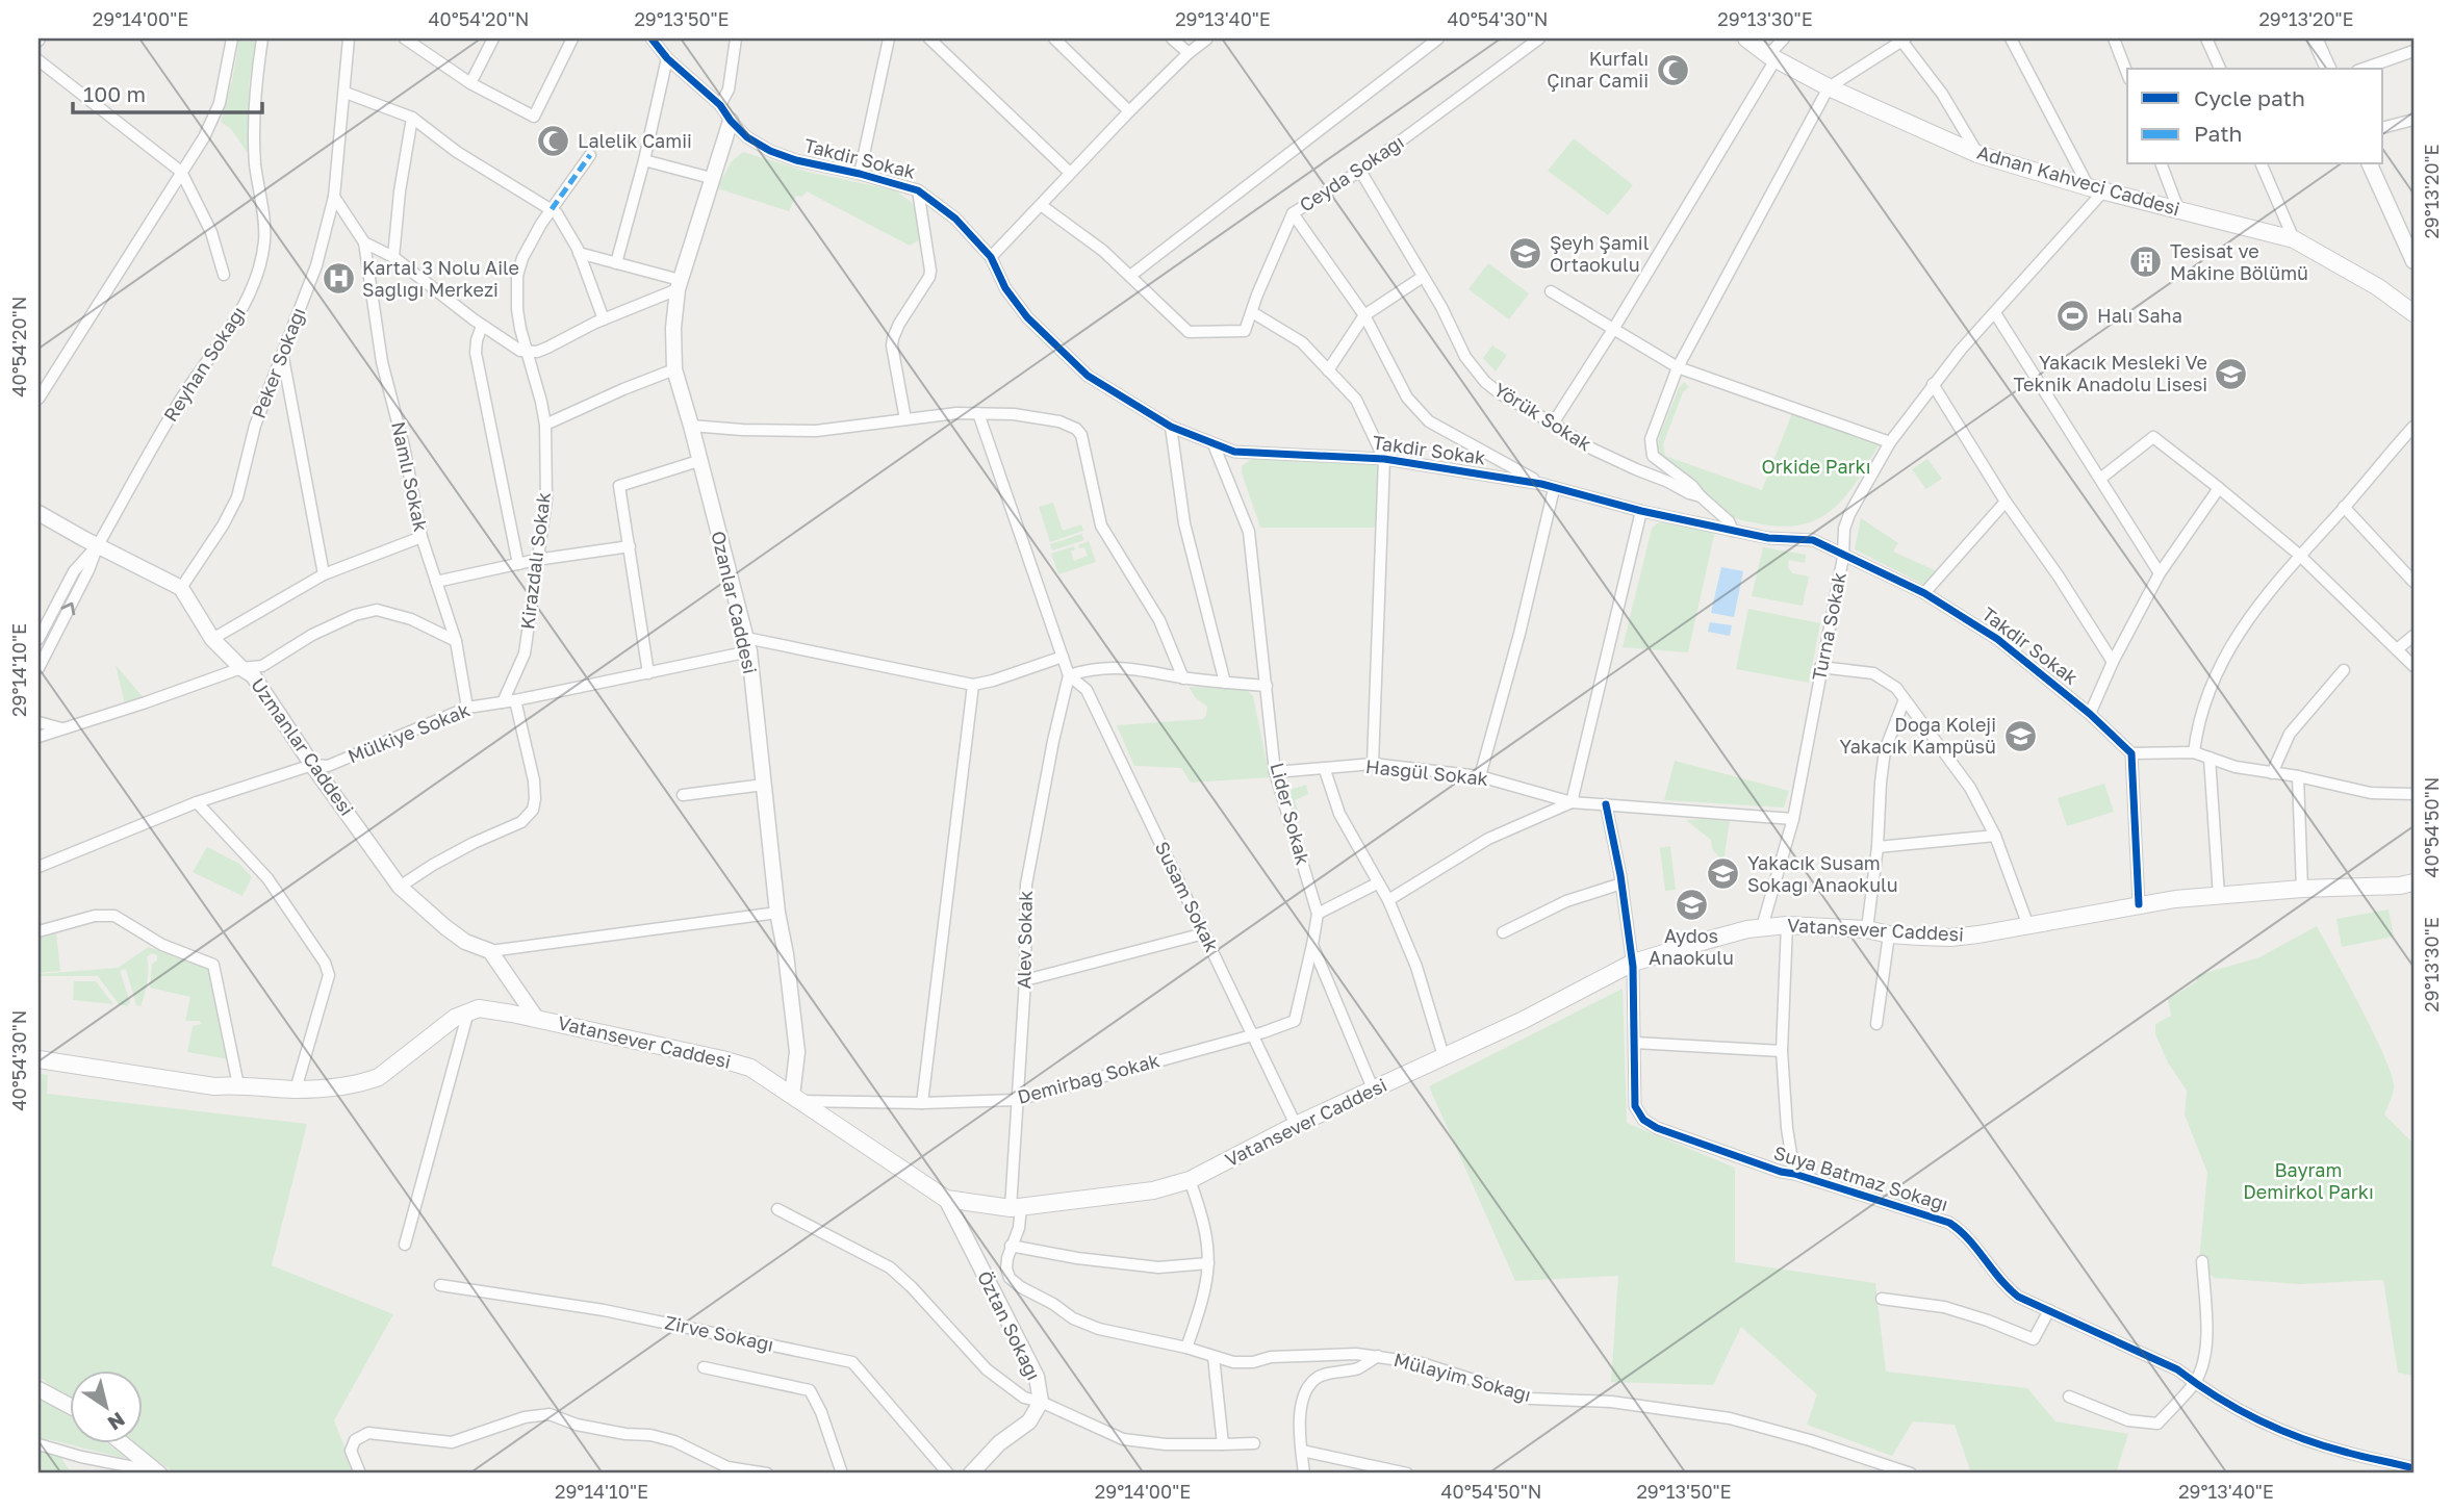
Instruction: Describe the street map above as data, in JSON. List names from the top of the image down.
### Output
{
  "streets": {
    "main road": ["Adnan Kahveci Caddesi", "Vatansever Caddesi"],
    "street": [
      "Takdir Sokak",
      "Ceyda Sokağı",
      "Peker Sokağı",
      "Reyhan Sokağı",
      "Yörük Sokak",
      "Namlı Sokak",
      "Kirazdalı Sokak",
      "Ozanlar Caddesi",
      "Turna Sokak",
      "Mülkiye Sokak",
      "Uzmanlar Caddesi",
      "Hasgül Sokak",
      "Lider Sokak",
      "Susam Sokak",
      "Alev Sokak",
      "Demirbağ Sokak",
      "Suya Batmaz Sokağı",
      "Öztan Sokağı",
      "Zirve Sokağı",
      "Mülayim Sokağı"
    ]
  },
  "crossings": [
    ["Takdir Sokak", "Yörük Sokak"],
    ["Takdir Sokak", "Ozanlar Caddesi"],
    ["Takdir Sokak", "Turna Sokak"],
    ["Takdir Sokak", "Lider Sokak"],
    ["Ceyda Sokağı", "Yörük Sokak"],
    ["Adnan Kahveci Caddesi", "Turna Sokak"],
    ["Peker Sokağı", "Uzmanlar Caddesi"],
    ["Namlı Sokak", "Mülkiye Sokak"],
    ["Kirazdalı Sokak", "Mülkiye Sokak"],
    ["Ozanlar Caddesi", "Mülkiye Sokak"],
    ["Ozanlar Caddesi", "Vatansever Caddesi"],
    ["Ozanlar Caddesi", "Demirbağ Sokak"],
    ["Turna Sokak", "Hasgül Sokak"],
    ["Turna Sokak", "Vatansever Caddesi"],
    ["Mülkiye Sokak", "Uzmanlar Caddesi"],
    ["Hasgül Sokak", "Lider Sokak"],
    ["Hasgül Sokak", "Suya Batmaz Sokağı"],
    ["Lider Sokak", "Demirbağ Sokak"],
    ["Susam Sokak", "Vatansever Caddesi"],
    ["Susam Sokak", "Alev Sokak"],
    ["Susam Sokak", "Demirbağ Sokak"],
    ["Vatansever Caddesi", "Alev Sokak"],
    ["Vatansever Caddesi", "Demirbağ Sokak"],
    ["Vatansever Caddesi", "Suya Batmaz Sokağı"],
    ["Vatansever Caddesi", "Öztan Sokağı"],
    ["Vatansever Caddesi", "Mülayim Sokağı"],
    ["Alev Sokak", "Demirbağ Sokak"],
    ["Alev Sokak", "Mülayim Sokağı"]
  ],
  "parks": ["Orkide Parkı", "Bayram Demirkol Parkı"],
  "places": {
    "mosque": ["Kurfalı Çınar Camii", "Lalelik Camii"],
    "school or university": [
      "Şeyh Şamil Ortaokulu",
      "Yakacık Mesleki Ve Teknik Anadolu Lisesi",
      "Doğa Koleji Yakacık Kampüsü",
      "Yakacık Susam Sokağı Anaokulu",
      "Aydos Anaokulu"
    ],
    "building": ["Tesisat ve Makine Bölümü"],
    "hospital": ["Kartal 3 Nolu Aile Sağlığı Merkezi"],
    "sports": ["Halı Saha"]
  },
  "legend": ["Cycle path", "Path"],
  "scale_bar": "100 m",
  "north": "bottom right",
  "coordinates": [
    "29°14'00\"E",
    "40°54'20\"N",
    "29°13'50\"E",
    "29°13'40\"E",
    "40°54'30\"N",
    "29°13'30\"E",
    "29°13'20\"E",
    "29°14'10\"E",
    "40°54'50\"N"
  ]
}
